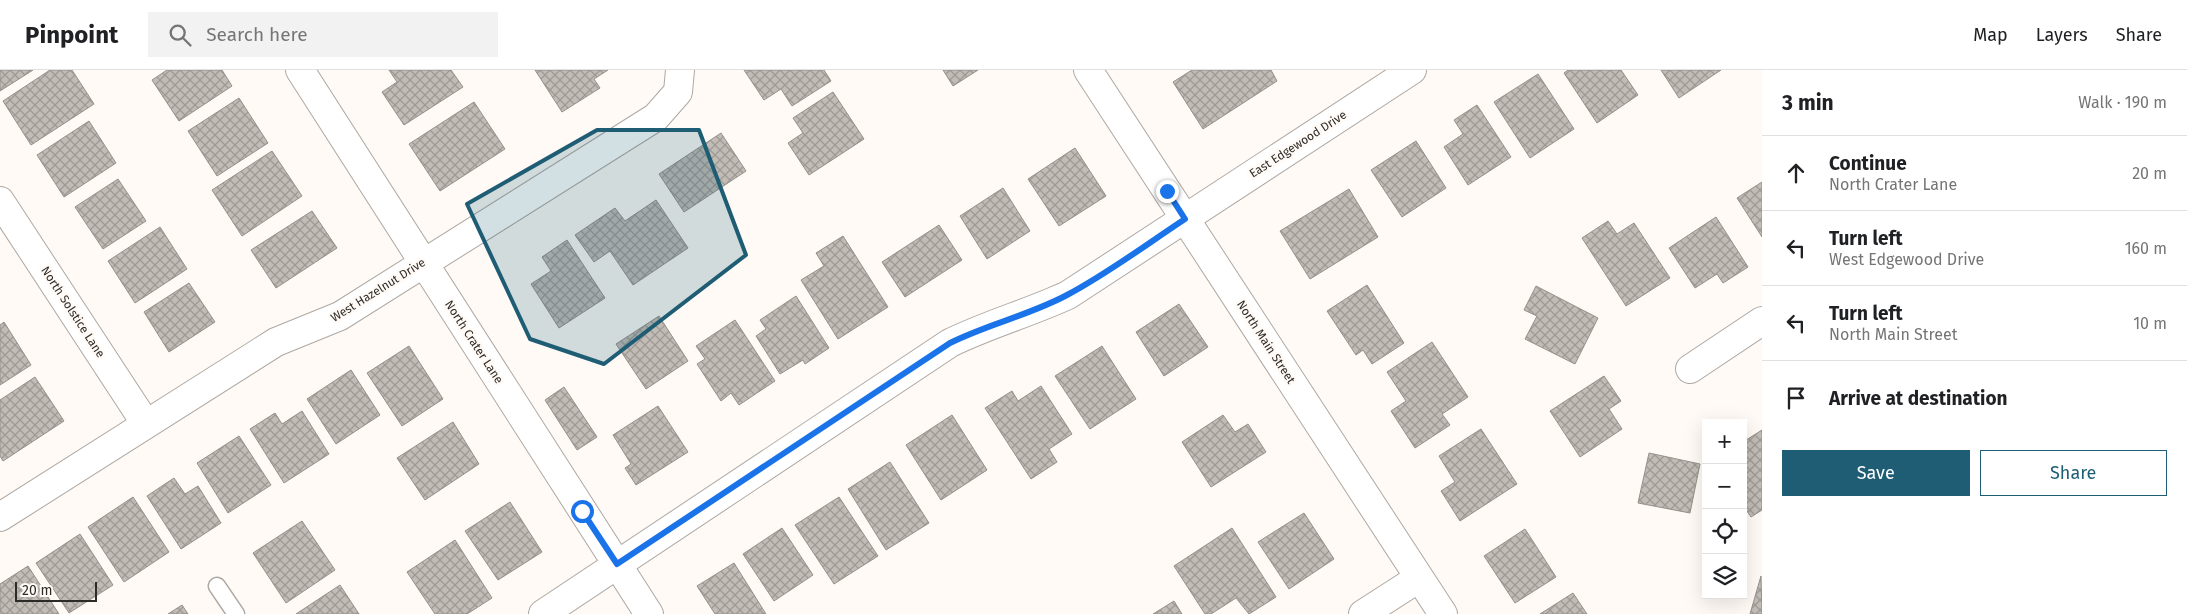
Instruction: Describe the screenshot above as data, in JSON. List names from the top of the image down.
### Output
{
  "streets": {
    "street": [
      "East Edgewood Drive",
      "West Hazelnut Drive",
      "North Solstice Lane",
      "North Crater Lane",
      "North Main Street"
    ]
  },
  "crossings": [
    ["East Edgewood Drive", "North Crater Lane"],
    ["East Edgewood Drive", "North Main Street"],
    ["West Hazelnut Drive", "North Solstice Lane"],
    ["West Hazelnut Drive", "North Crater Lane"]
  ],
  "scale_bar": "20 m",
  "page": {
    "header": "Pinpoint",
    "search": "Search here",
    "nav": ["Map", "Layers", "Share"],
    "heading": ["3 min", "Walk · 190 m"],
    "list": [
      ["Continue", "North Crater Lane", "20 m"],
      ["Turn left", "West Edgewood Drive", "160 m"],
      ["Turn left", "North Main Street", "10 m"],
      "Arrive at destination"
    ],
    "map_buttons": ["+", "−"],
    "buttons": ["Save", "Share"],
    "scale": "20 m"
  }
}
